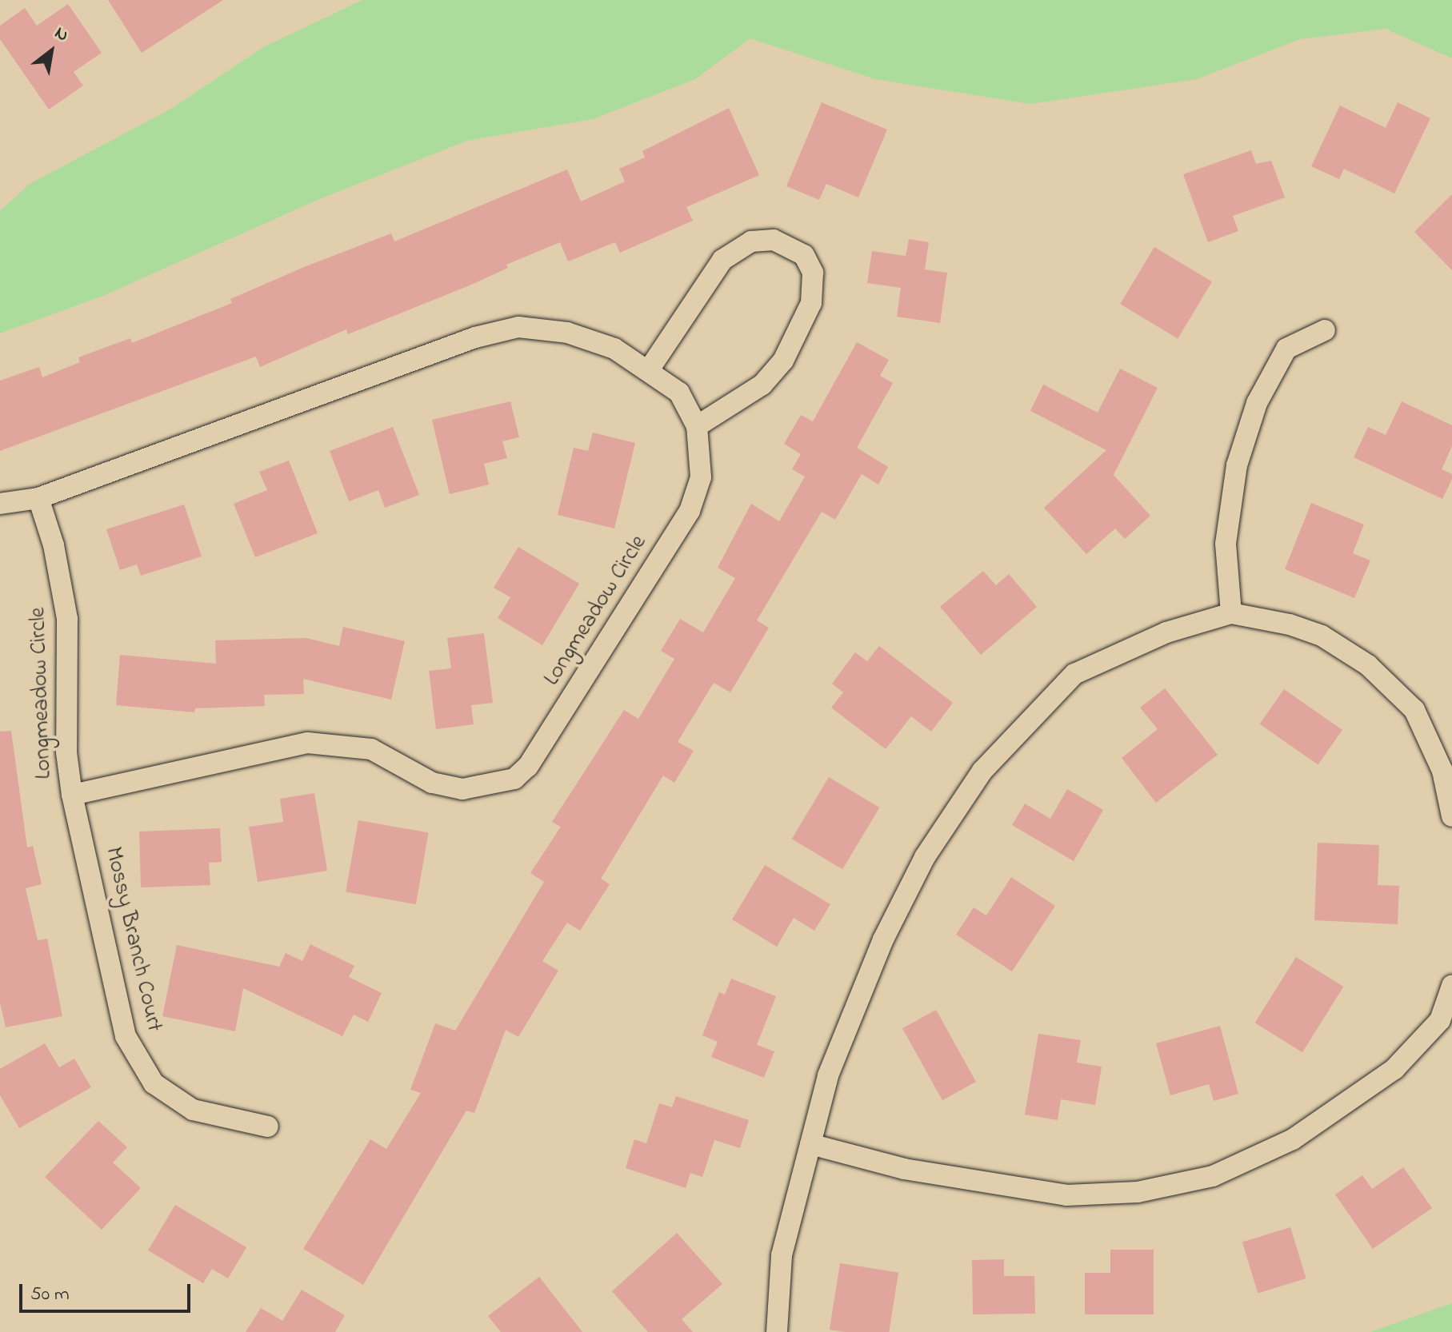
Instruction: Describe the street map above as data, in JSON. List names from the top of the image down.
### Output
{
  "streets": {
    "street": ["Longmeadow Circle", "Mossy Branch Court"]
  },
  "crossings": [
    ["Longmeadow Circle", "Mossy Branch Court"]
  ],
  "scale_bar": "50 m",
  "north": "top right"
}
